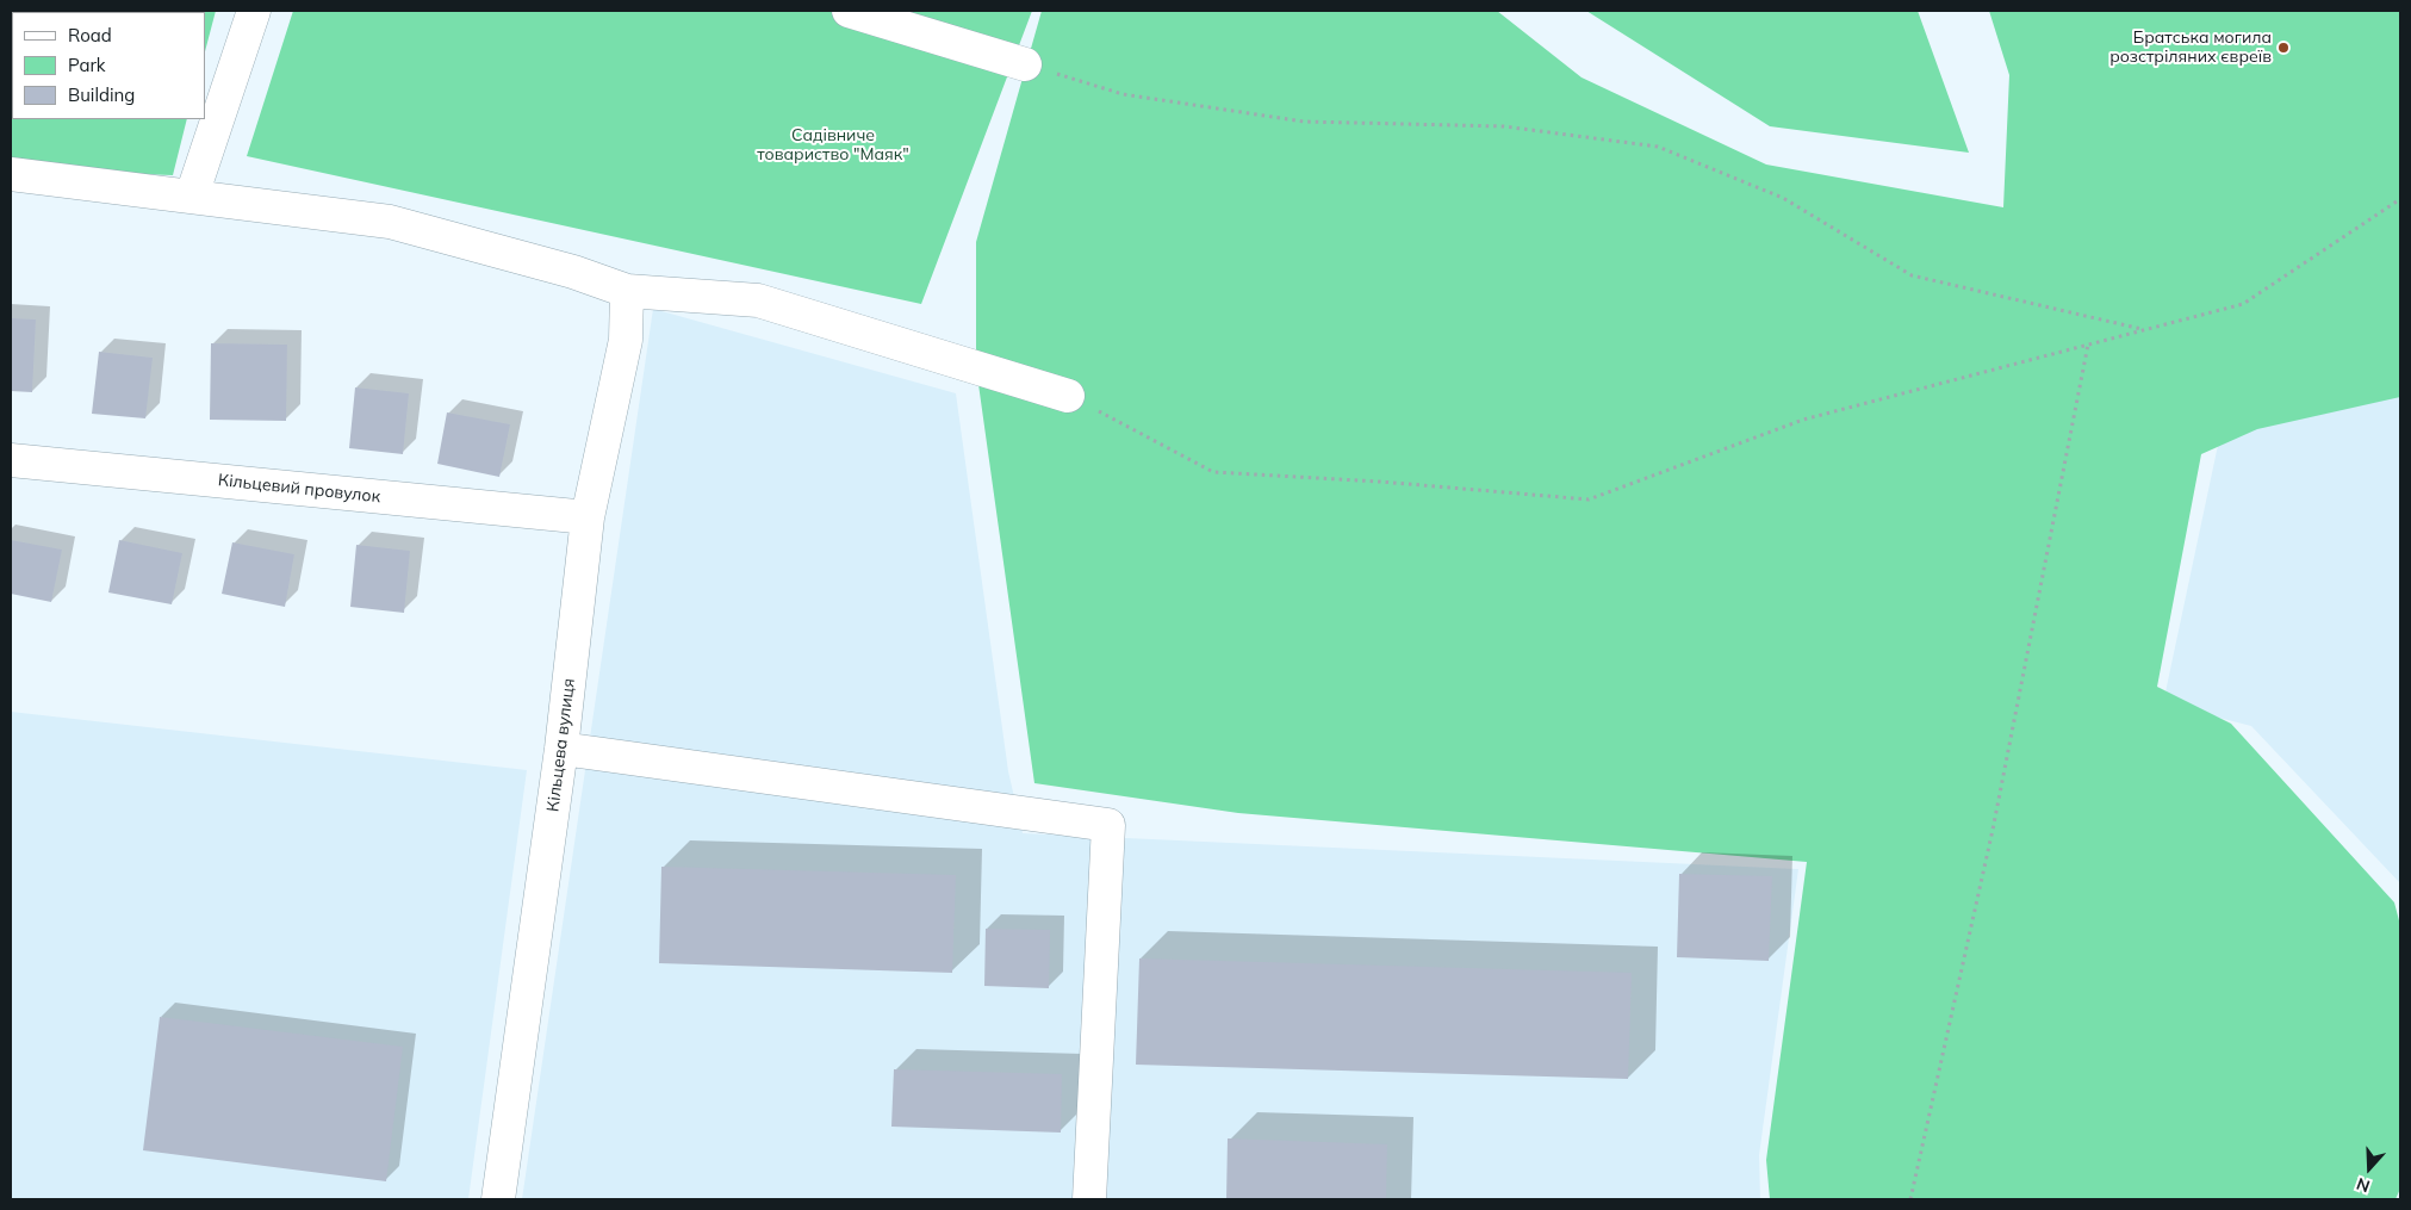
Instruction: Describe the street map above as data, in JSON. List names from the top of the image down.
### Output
{
  "streets": {
    "street": ["Кільцевий провулок", "Кільцева вулиця"]
  },
  "crossings": [
    ["Кільцевий провулок", "Кільцева вулиця"]
  ],
  "parks": ["Садівниче товариство \"Маяк\""],
  "places": ["Братська могила розстріляних євреїв"],
  "legend": ["Road", "Park", "Building"],
  "north": "bottom"
}
